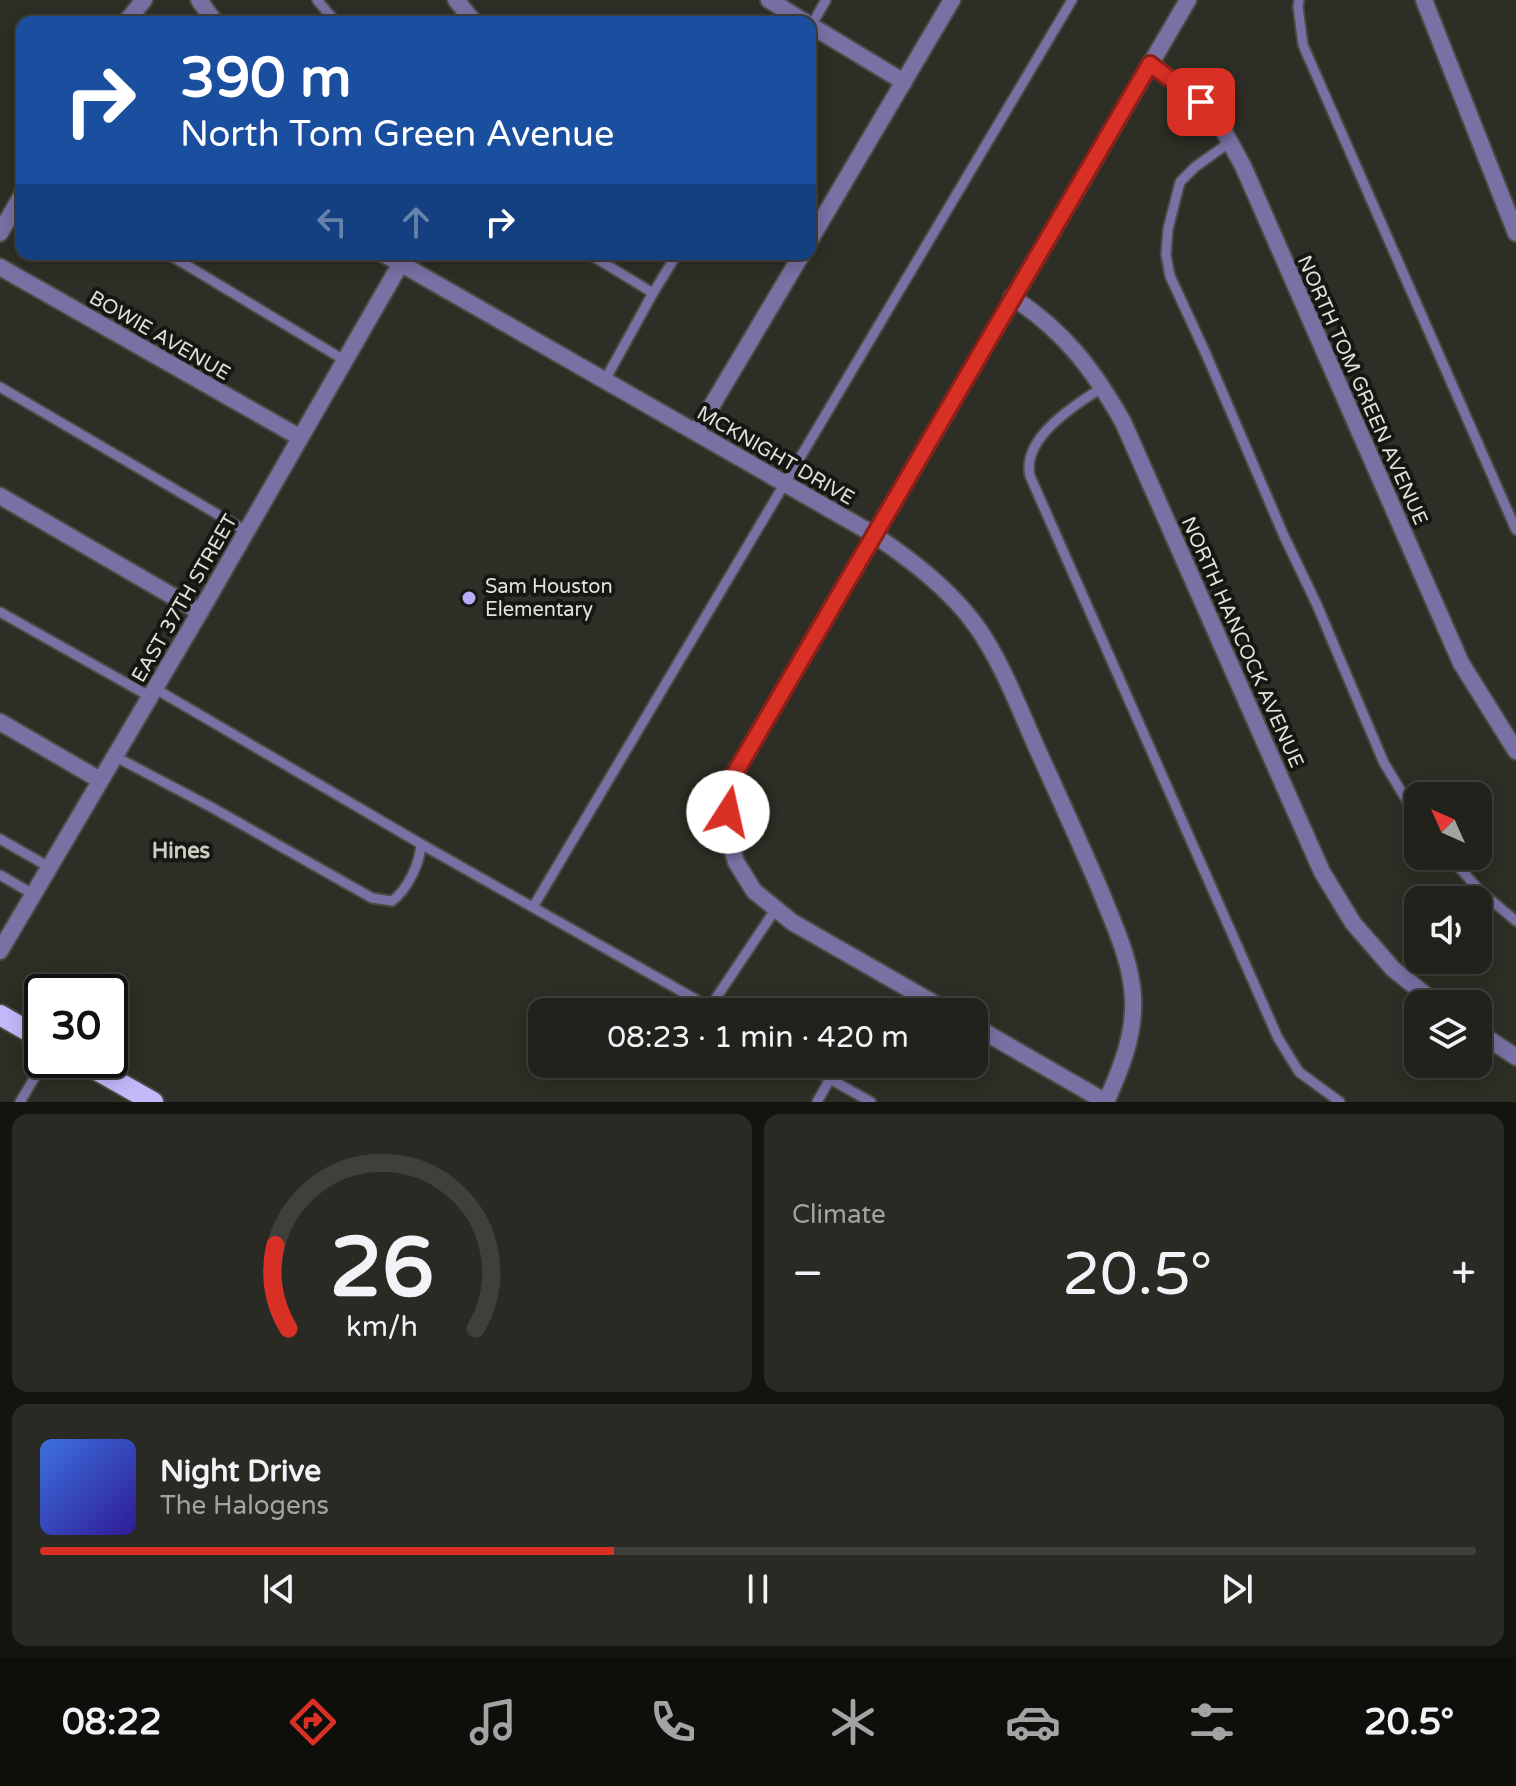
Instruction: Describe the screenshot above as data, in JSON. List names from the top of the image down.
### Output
{
  "streets": {
    "street": [
      "BOWIE AVENUE",
      "NORTH TOM GREEN AVENUE",
      "MCKNIGHT DRIVE",
      "EAST 37TH STREET",
      "NORTH HANCOCK AVENUE"
    ]
  },
  "crossings": [
    ["BOWIE AVENUE", "EAST 37TH STREET"],
    ["MCKNIGHT DRIVE", "EAST 37TH STREET"]
  ],
  "districts": ["Hines"],
  "places": ["Sam Houston Elementary"],
  "north": "top left",
  "page": {
    "turn": ["390 m", "North Tom Green Avenue"],
    "limit": "30",
    "trip": "08:23 · 1 min · 420 m",
    "tile": "Climate",
    "heat": ["−", "20.5°", "+"],
    "song": ["Night Drive", "The Halogens"],
    "tabs": ["08:22", "20.5°"],
    "gauge": ["26", "km/h"]
  }
}
